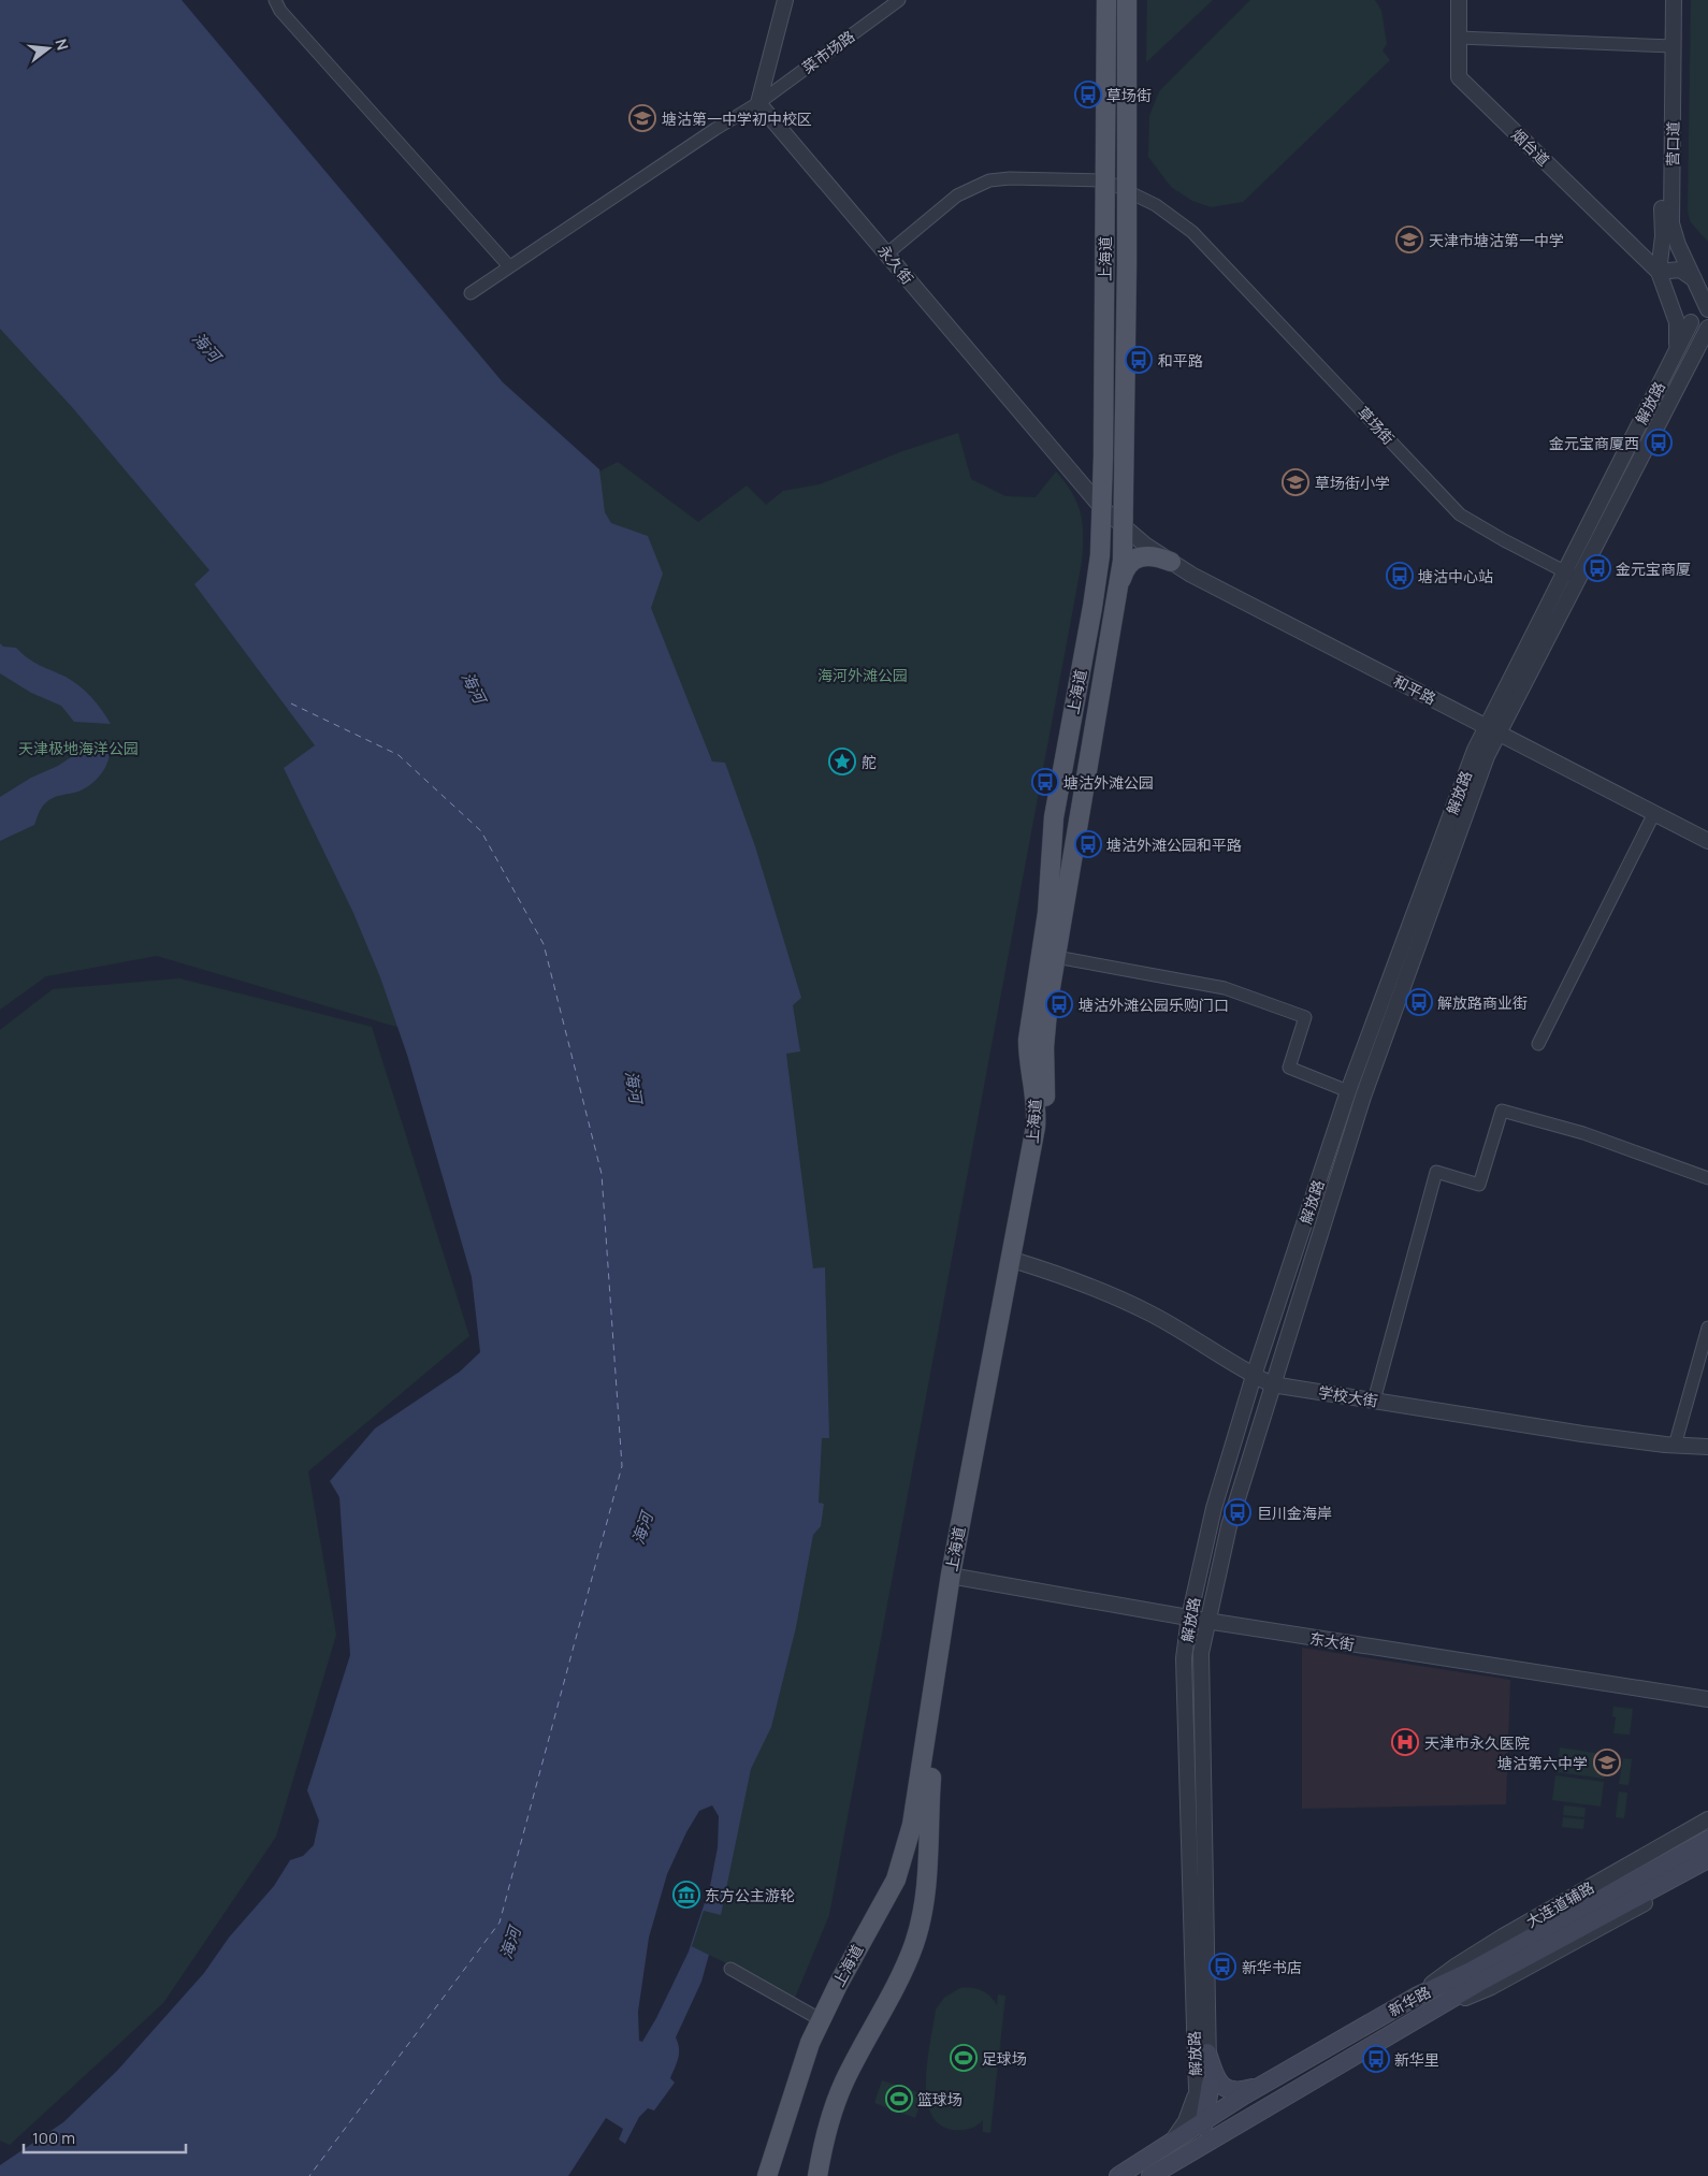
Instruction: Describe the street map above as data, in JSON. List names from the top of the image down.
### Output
{
  "streets": {
    "main road": ["上海道", "新华路"],
    "street": [
      "菜市场路",
      "营口道",
      "烟台道",
      "永久街",
      "解放路",
      "草场街",
      "和平路",
      "学校大街",
      "东大街",
      "大连道辅路"
    ]
  },
  "crossings": [
    ["菜市场路", "永久街"],
    ["营口道", "烟台道"],
    ["上海道", "永久街"],
    ["上海道", "草场街"],
    ["上海道", "和平路"],
    ["上海道", "学校大街"],
    ["上海道", "东大街"],
    ["永久街", "草场街"],
    ["永久街", "和平路"],
    ["解放路", "草场街"],
    ["解放路", "和平路"],
    ["解放路", "学校大街"],
    ["解放路", "东大街"],
    ["大连道辅路", "新华路"]
  ],
  "water": ["海河"],
  "parks": ["海河外滩公园", "天津极地海洋公园"],
  "places": {
    "bus stop": [
      "草场街",
      "和平路",
      "金元宝商厦西",
      "金元宝商厦",
      "塘沽中心站",
      "塘沽外滩公园",
      "塘沽外滩公园和平路",
      "解放路商业街",
      "塘沽外滩公园乐购门口",
      "巨川金海岸",
      "新华书店",
      "新华里"
    ],
    "school or university": [
      "塘沽第一中学初中校区",
      "天津市塘沽第一中学",
      "草场街小学",
      "塘沽第六中学"
    ],
    "place": ["舵"],
    "hospital": ["天津市永久医院"],
    "museum": ["东方公主游轮"],
    "sports": ["足球场", "篮球场"]
  },
  "scale_bar": "100 m",
  "north": "right"
}
